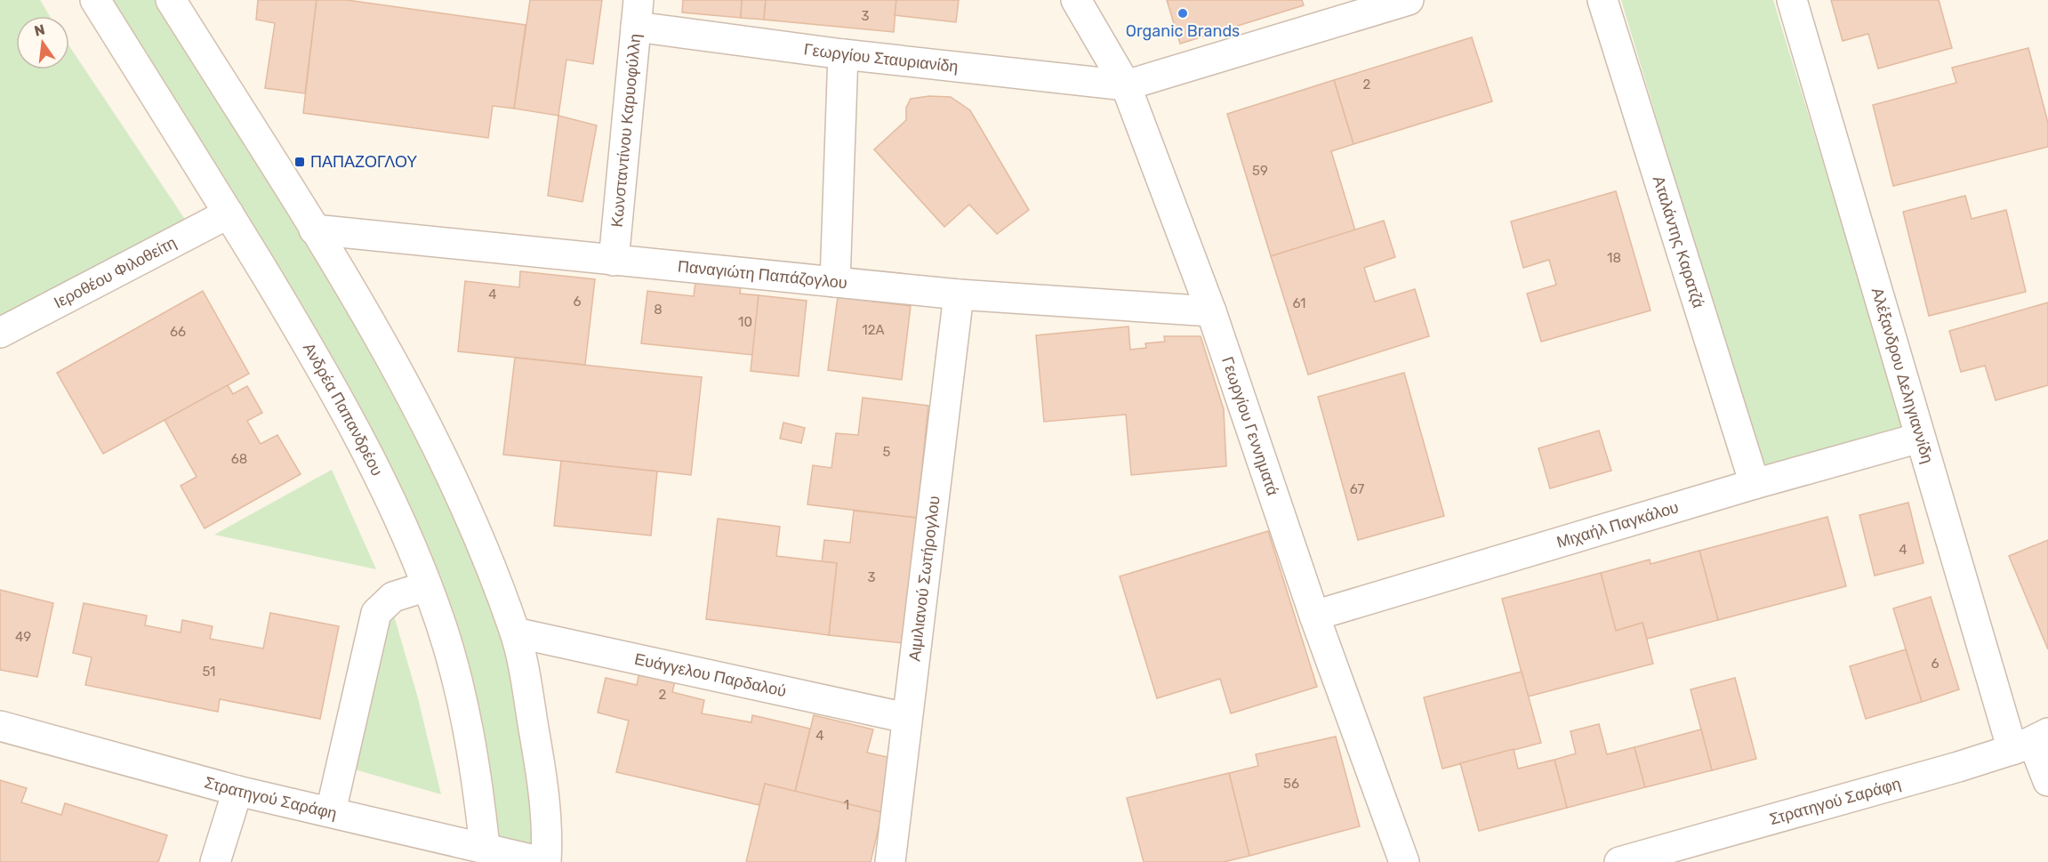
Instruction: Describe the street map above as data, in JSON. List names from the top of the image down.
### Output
{
  "streets": {
    "street": [
      "Γεωργίου Σταυριανίδη",
      "Κωνσταντίνου Καρυοφύλλη",
      "Αταλάντης Καρατζά",
      "Ιεροθέου Φιλοθείτη",
      "Παναγιώτη Παπάζογλου",
      "Αλέξανδρου Δεληγιαννίδη",
      "Ανδρέα Παπανδρέου",
      "Γεωργίου Γεννηματά",
      "Μιχαήλ Παγκάλου",
      "Αιμιλιανού Σωτήρογλου",
      "Ευάγγελου Παρδαλού",
      "Στρατηγού Σαράφη"
    ]
  },
  "crossings": [
    ["Γεωργίου Σταυριανίδη", "Κωνσταντίνου Καρυοφύλλη"],
    ["Γεωργίου Σταυριανίδη", "Γεωργίου Γεννηματά"],
    ["Κωνσταντίνου Καρυοφύλλη", "Παναγιώτη Παπάζογλου"],
    ["Αταλάντης Καρατζά", "Μιχαήλ Παγκάλου"],
    ["Ιεροθέου Φιλοθείτη", "Ανδρέα Παπανδρέου"],
    ["Παναγιώτη Παπάζογλου", "Γεωργίου Γεννηματά"],
    ["Παναγιώτη Παπάζογλου", "Αιμιλιανού Σωτήρογλου"],
    ["Αλέξανδρου Δεληγιαννίδη", "Μιχαήλ Παγκάλου"],
    ["Αλέξανδρου Δεληγιαννίδη", "Στρατηγού Σαράφη"],
    ["Ανδρέα Παπανδρέου", "Στρατηγού Σαράφη"],
    ["Γεωργίου Γεννηματά", "Μιχαήλ Παγκάλου"],
    ["Αιμιλιανού Σωτήρογλου", "Ευάγγελου Παρδαλού"]
  ],
  "places": {
    "other": ["Organic Brands"],
    "transit": ["ΠΑΠΑΖΟΓΛΟΥ"]
  },
  "house_numbers": [
    "3",
    "2",
    "59",
    "18",
    "4",
    "6",
    "61",
    "8",
    "10",
    "12A",
    "66",
    "5",
    "68",
    "67",
    "4",
    "3",
    "49",
    "6",
    "51",
    "2",
    "4",
    "56",
    "1"
  ],
  "north": "top"
}
